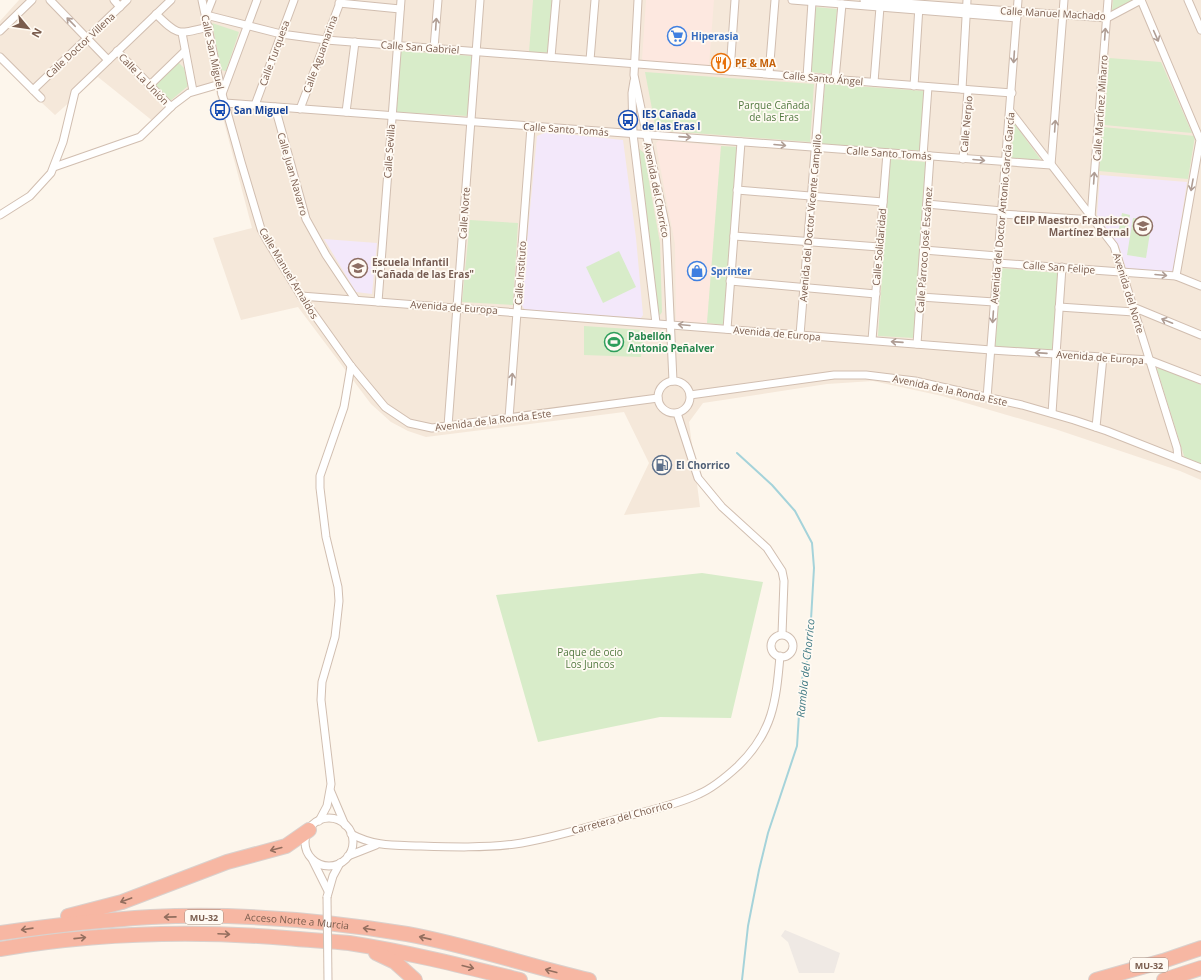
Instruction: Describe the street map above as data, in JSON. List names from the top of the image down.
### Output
{
  "streets": {
    "highway": ["MU-32", "Acceso Norte a Murcia"],
    "street": [
      "Calle Manuel Machado",
      "Calle Doctor Villena",
      "Calle San Gabriel",
      "Calle San Miguel",
      "Calle Turquesa",
      "Calle Aguamarina",
      "Calle Santo Ángel",
      "Calle La Unión",
      "Calle Martínez Miñarro",
      "Calle Nerpio",
      "Calle Santo Tomás",
      "Calle Sevilla",
      "Calle Juan Navarro",
      "Avenida del Chorrico",
      "Avenida del Doctor Antonio García García",
      "Calle Norte",
      "Avenida del Doctor Vicente Campillo",
      "Calle Solidaridad",
      "Calle Párroco José Escámez",
      "Calle San Felipe",
      "Calle Manuel Arnaldos",
      "Calle Instituto",
      "Avenida del Norte",
      "Avenida de Europa",
      "Avenida de la Ronda Este",
      "Carretera del Chorrico"
    ]
  },
  "crossings": [
    ["Calle Manuel Machado", "Calle Martínez Miñarro"],
    ["Calle Manuel Machado", "Calle Nerpio"],
    ["Calle Manuel Machado", "Avenida del Doctor Antonio García García"],
    ["Calle Doctor Villena", "Calle La Unión"],
    ["Calle San Gabriel", "Calle San Miguel"],
    ["Calle San Gabriel", "Calle Turquesa"],
    ["Calle San Gabriel", "Calle Aguamarina"],
    ["Calle San Gabriel", "Calle Santo Ángel"],
    ["Calle San Gabriel", "Calle Sevilla"],
    ["Calle San Gabriel", "Avenida del Chorrico"],
    ["Calle San Gabriel", "Calle Norte"],
    ["Calle San Miguel", "Calle Santo Tomás"],
    ["Calle San Miguel", "Calle Manuel Arnaldos"],
    ["Calle Turquesa", "Calle Santo Tomás"],
    ["Calle Aguamarina", "Calle Santo Tomás"],
    ["Calle Santo Ángel", "Calle Nerpio"],
    ["Calle Santo Ángel", "Avenida del Chorrico"],
    ["Calle Santo Ángel", "Avenida del Doctor Antonio García García"],
    ["Calle Santo Ángel", "Avenida del Doctor Vicente Campillo"],
    ["Calle Santo Ángel", "Calle Párroco José Escámez"],
    ["Calle Martínez Miñarro", "Avenida del Norte"],
    ["Calle Nerpio", "Calle Santo Tomás"],
    ["Calle Santo Tomás", "Calle Sevilla"],
    ["Calle Santo Tomás", "Calle Juan Navarro"],
    ["Calle Santo Tomás", "Avenida del Chorrico"],
    ["Calle Santo Tomás", "Avenida del Doctor Antonio García García"],
    ["Calle Santo Tomás", "Calle Norte"],
    ["Calle Santo Tomás", "Avenida del Doctor Vicente Campillo"],
    ["Calle Santo Tomás", "Calle Solidaridad"],
    ["Calle Santo Tomás", "Calle Párroco José Escámez"],
    ["Calle Santo Tomás", "Calle Manuel Arnaldos"],
    ["Calle Santo Tomás", "Calle Instituto"],
    ["Calle Santo Tomás", "Avenida del Norte"],
    ["Calle Sevilla", "Avenida de Europa"],
    ["Calle Juan Navarro", "Avenida de Europa"],
    ["Avenida del Chorrico", "Avenida de Europa"],
    ["Avenida del Chorrico", "Avenida de la Ronda Este"],
    ["Avenida del Doctor Antonio García García", "Calle San Felipe"],
    ["Avenida del Doctor Antonio García García", "Avenida del Norte"],
    ["Avenida del Doctor Antonio García García", "Avenida de Europa"],
    ["Avenida del Doctor Antonio García García", "Avenida de la Ronda Este"],
    ["Calle Norte", "Avenida de Europa"],
    ["Calle Norte", "Avenida de la Ronda Este"],
    ["Avenida del Doctor Vicente Campillo", "Avenida de Europa"],
    ["Calle Solidaridad", "Avenida de Europa"],
    ["Calle Párroco José Escámez", "Calle San Felipe"],
    ["Calle Párroco José Escámez", "Avenida de Europa"],
    ["Calle San Felipe", "Avenida del Norte"],
    ["Calle Manuel Arnaldos", "Avenida de Europa"],
    ["Calle Manuel Arnaldos", "Avenida de la Ronda Este"],
    ["Calle Instituto", "Avenida de Europa"],
    ["Calle Instituto", "Avenida de la Ronda Este"],
    ["Avenida del Norte", "Avenida de Europa"],
    ["Avenida del Norte", "Avenida de la Ronda Este"]
  ],
  "one_way": ["Calle Instituto"],
  "water": ["Rambla del Chorrico"],
  "parks": ["Parque Cañada de las Eras", "Paque de ocio Los Juncos"],
  "places": {
    "supermarket": ["Hiperasia"],
    "restaurant": ["PE & MA"],
    "bus stop": ["San Miguel", "IES Cañada de las Eras I"],
    "school or university": ["CEIP Maestro Francisco Martínez Bernal", "Escuela Infantil \"Cañada de las Eras\""],
    "shop": ["Sprinter"],
    "sports": ["Pabellón Antonio Peñalver"],
    "fuel station": ["El Chorrico"]
  },
  "north": "bottom right"
}
